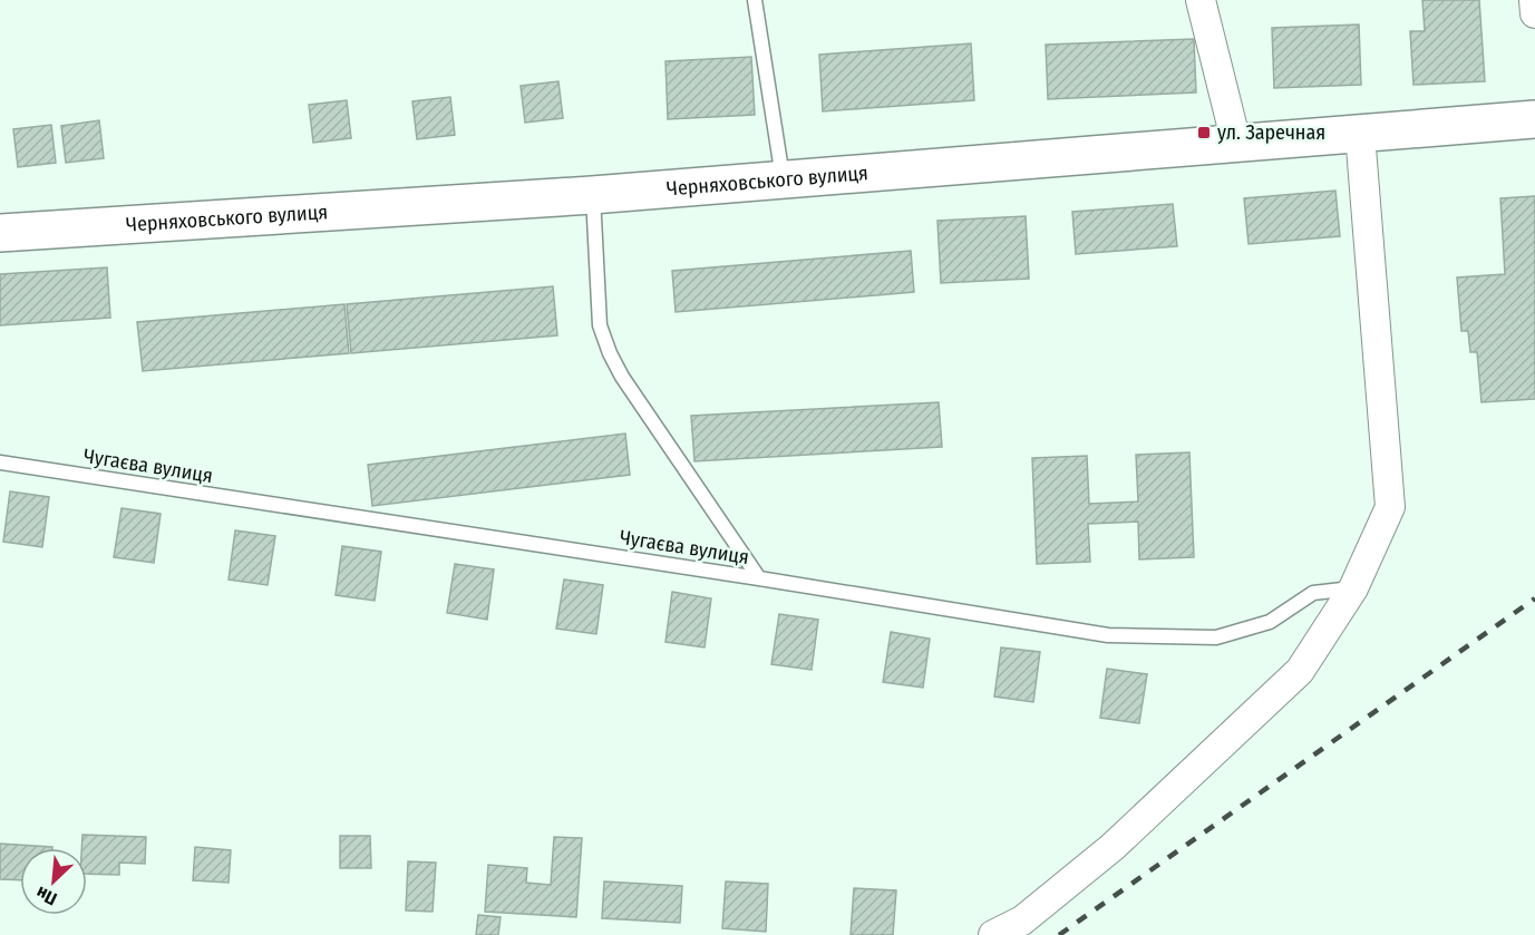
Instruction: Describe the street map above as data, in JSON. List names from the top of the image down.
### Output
{
  "streets": {
    "street": ["Черняховського вулиця"],
    "lane": ["Чугаєва вулиця"]
  },
  "places": {
    "transit": ["ул. Заречная"]
  },
  "north": "bottom left"
}
